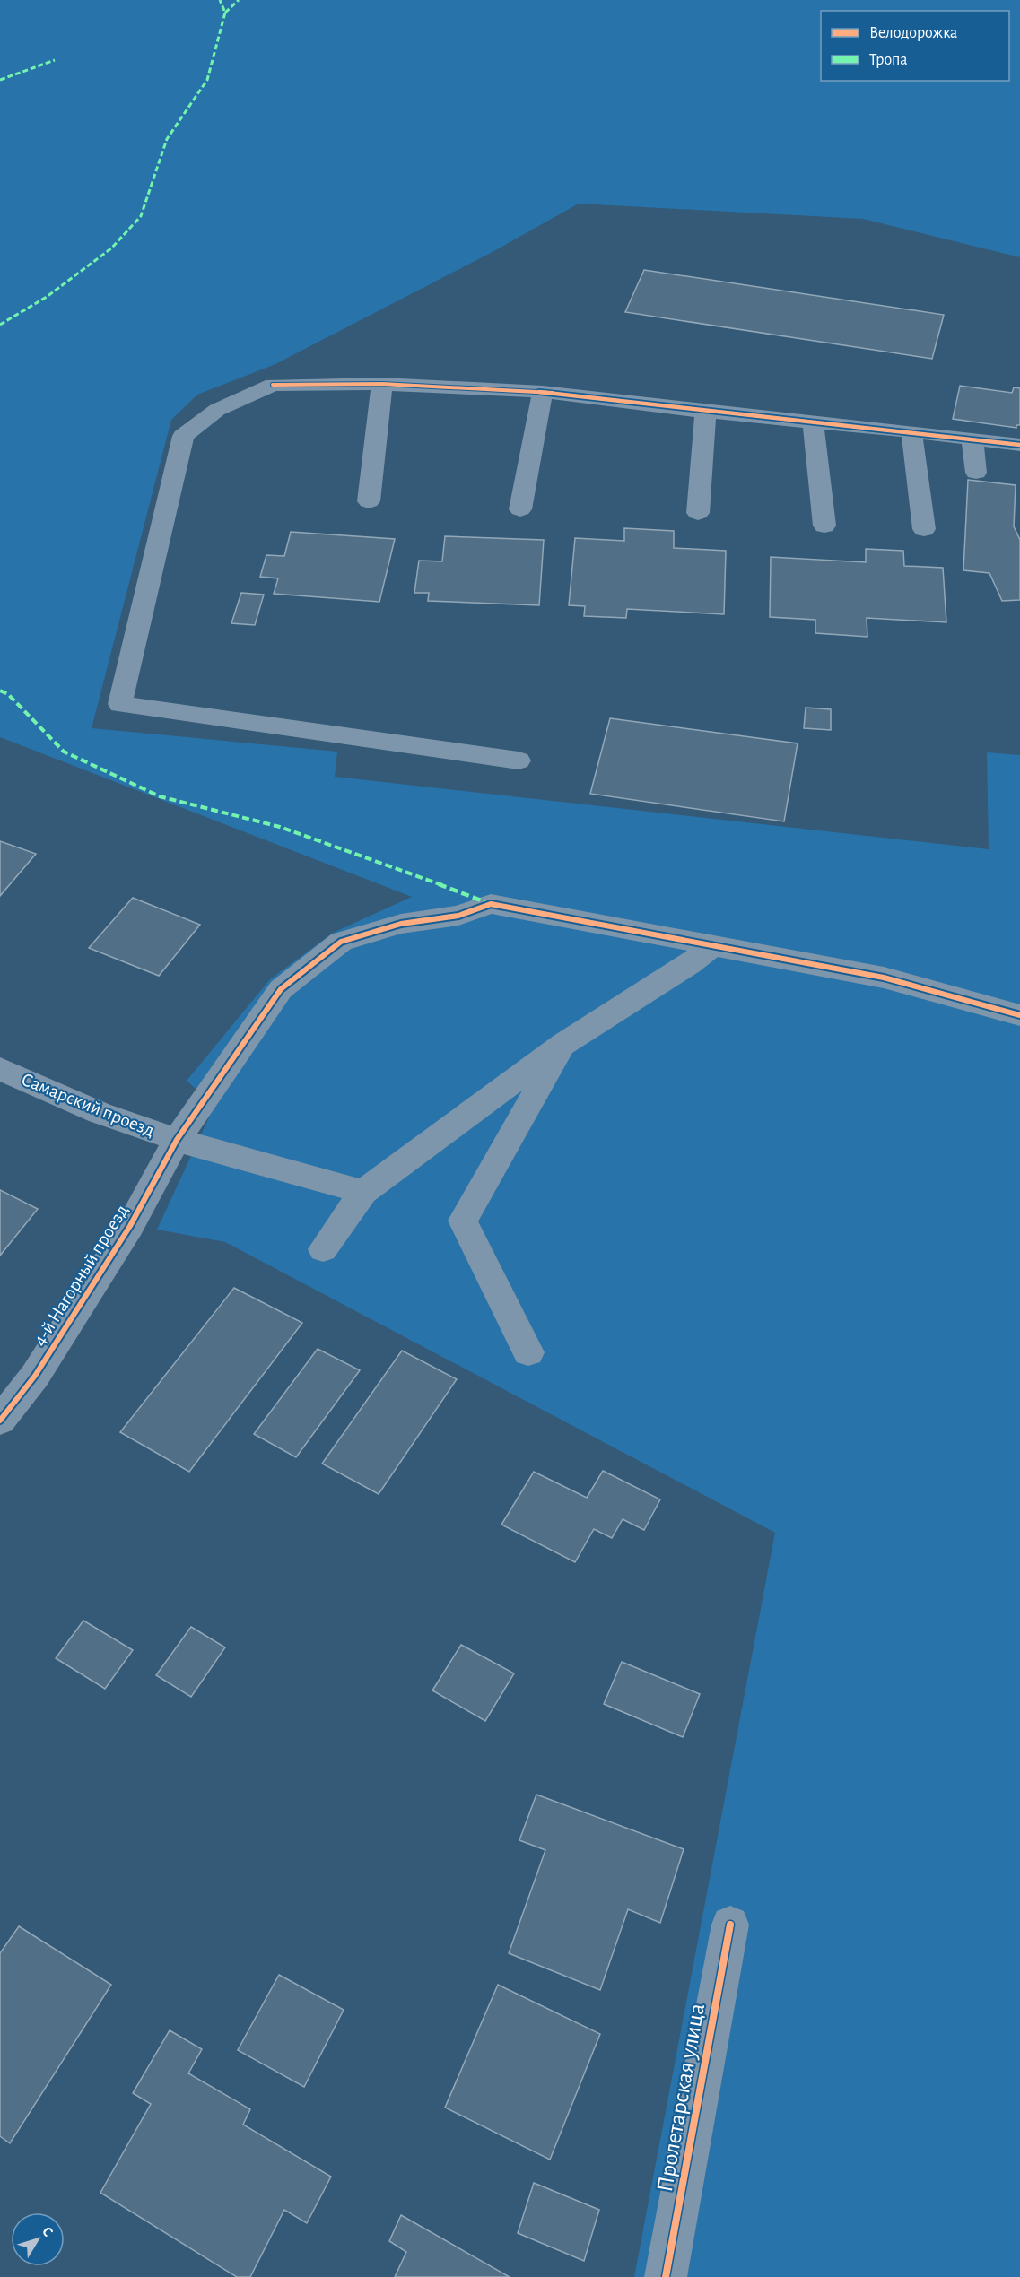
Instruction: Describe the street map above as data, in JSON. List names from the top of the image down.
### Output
{
  "streets": {
    "street": ["Самарский проезд", "4-й Нагорный проезд", "Пролетарская улица"]
  },
  "crossings": [
    ["Самарский проезд", "4-й Нагорный проезд"]
  ],
  "legend": ["Велодорожка", "Тропа"],
  "north": "top right"
}
